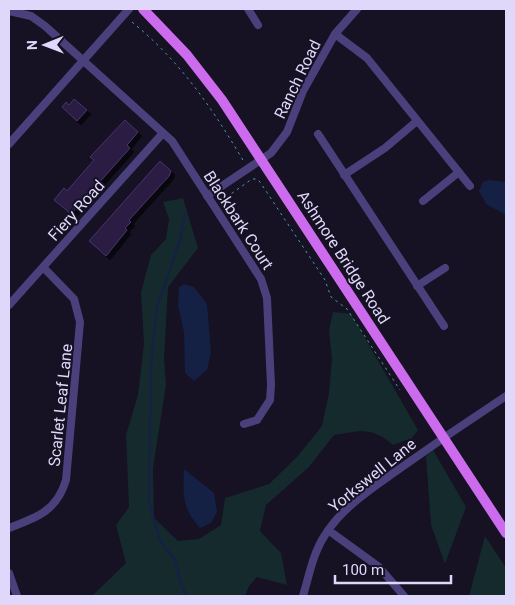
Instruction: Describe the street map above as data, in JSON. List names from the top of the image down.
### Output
{
  "streets": {
    "main road": ["Ashmore Bridge Road"],
    "street": [
      "Ranch Road",
      "Fiery Road",
      "Blackbark Court",
      "Scarlet Leaf Lane",
      "Yorkswell Lane"
    ]
  },
  "crossings": [
    ["Ranch Road", "Blackbark Court"],
    ["Ranch Road", "Ashmore Bridge Road"],
    ["Fiery Road", "Blackbark Court"],
    ["Fiery Road", "Scarlet Leaf Lane"],
    ["Ashmore Bridge Road", "Yorkswell Lane"]
  ],
  "scale_bar": "100 m",
  "north": "left"
}
